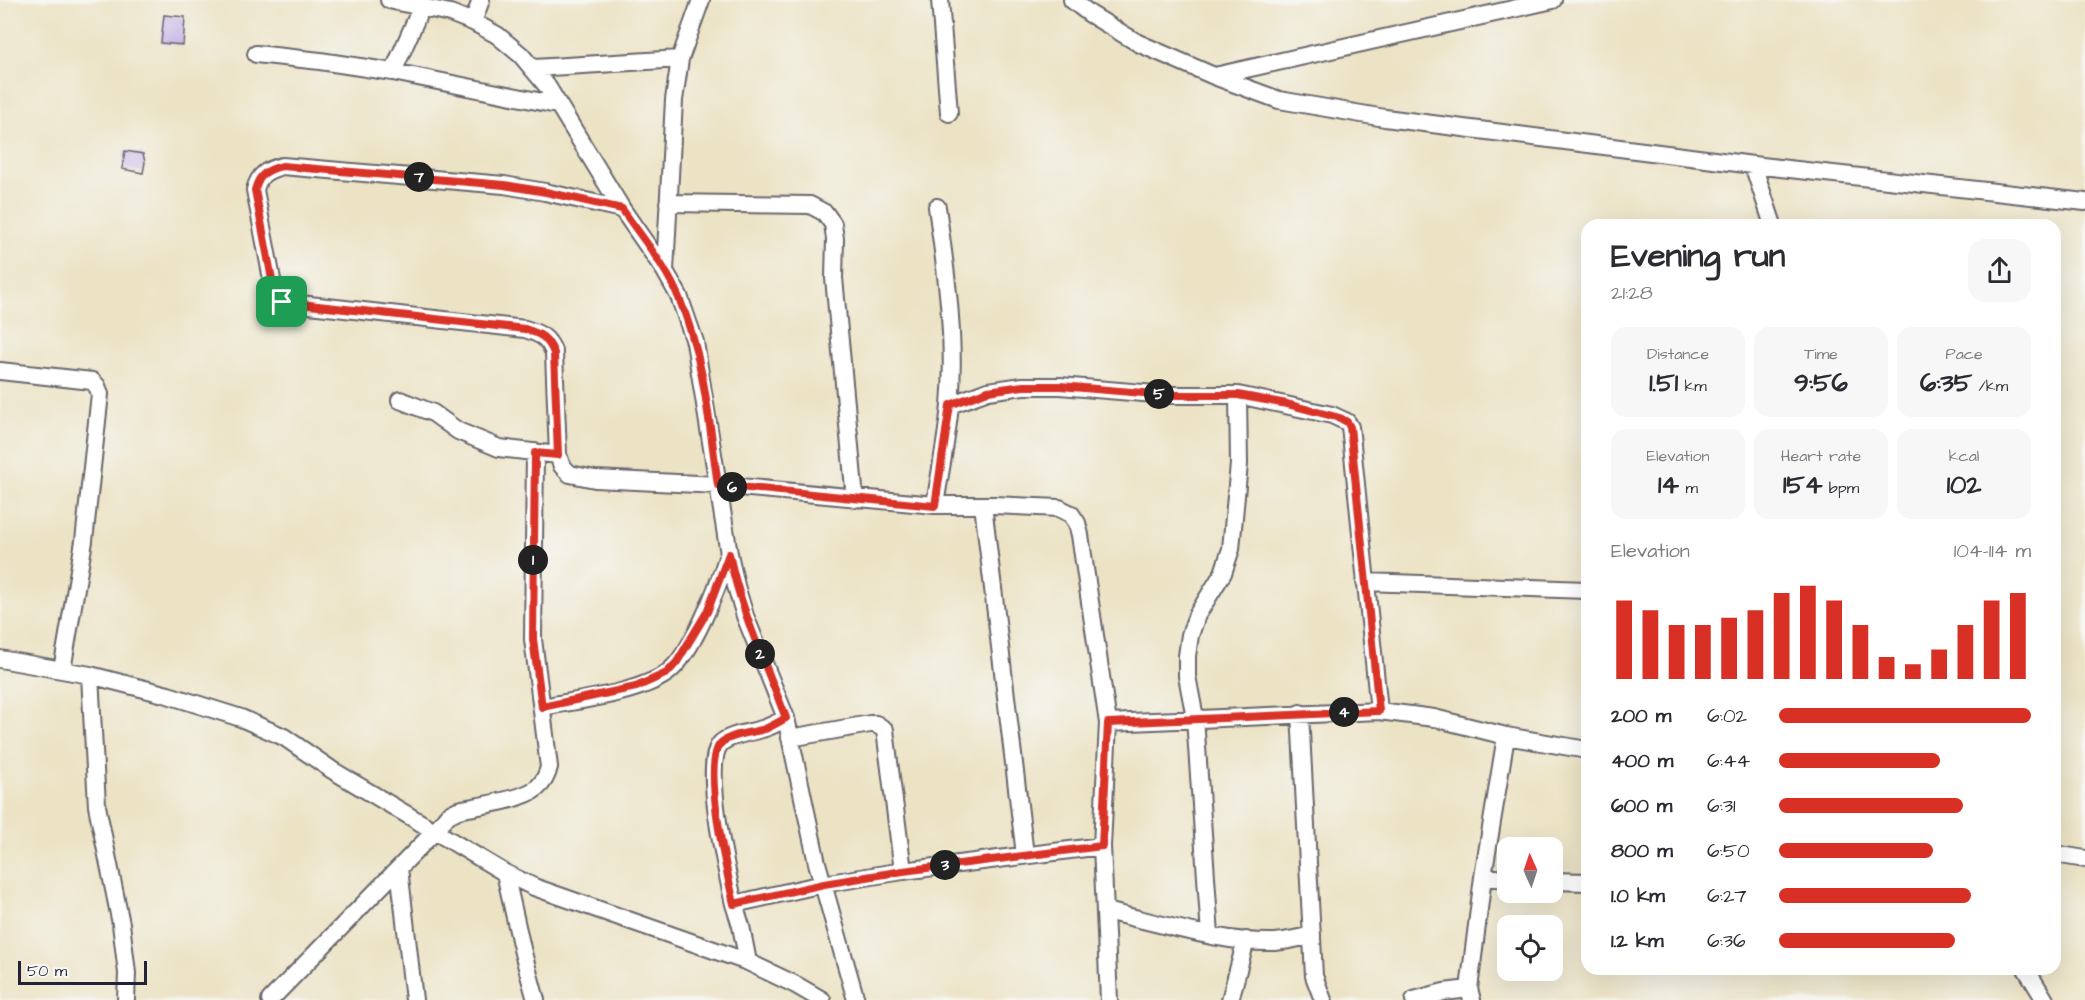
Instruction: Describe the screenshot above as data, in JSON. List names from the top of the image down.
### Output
{
  "scale_bar": "50 m",
  "north": "top",
  "page": {
    "pins": [
      "7",
      "5",
      "6",
      "1",
      "2",
      "4",
      "3"
    ],
    "heading": ["Evening run", "21:28"],
    "stats": [
      ["Distance", "1.51 km"],
      ["Time", "9:56"],
      ["Pace", "6:35 /km"],
      ["Elevation", "14 m"],
      ["Heart rate", "154 bpm"],
      ["kcal", "102"]
    ],
    "chart": ["Elevation", "104–114 m"],
    "list": [
      {
        "name": "200 m",
        "note": "6:02"
      },
      {
        "name": "400 m",
        "note": "6:44"
      },
      {
        "name": "600 m",
        "note": "6:31"
      },
      {
        "name": "800 m",
        "note": "6:50"
      },
      {
        "name": "1.0 km",
        "note": "6:27"
      },
      {
        "name": "1.2 km",
        "note": "6:36"
      }
    ],
    "scale": "50 m"
  }
}
